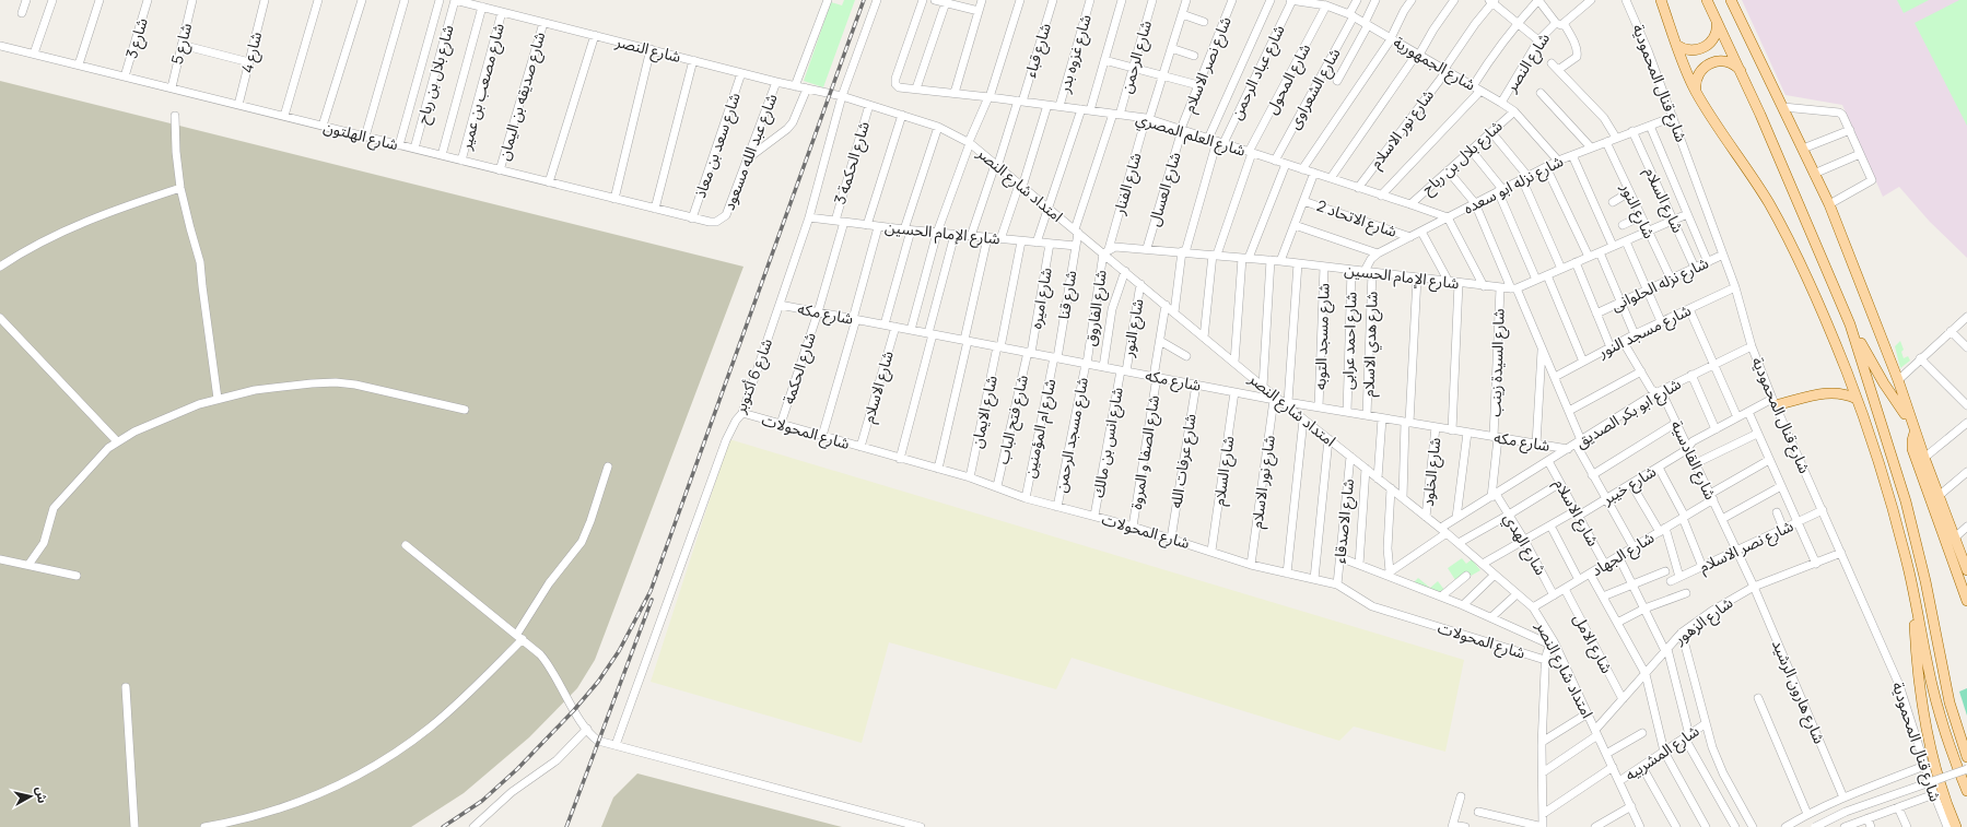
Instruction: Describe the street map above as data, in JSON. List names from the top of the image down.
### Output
{
  "streets": {
    "main road": ["شارع قنال المحمودية"],
    "street": [
      "شارع 3",
      "شارع 5",
      "شارع النصر",
      "شارع قباء",
      "شارع 4",
      "شارع غزوه بدر",
      "شارع الرحمن",
      "شارع الجمهورية",
      "شارع نصر الاسلام",
      "شارع عباد الرحمن",
      "شارع بلال بن رباح",
      "شارع المحول",
      "شارع مصعب بن عمير",
      "شارع الشعراوى",
      "شارع صديقه بن اليمان",
      "شارع نور الاسلام",
      "شارع العلم المصري",
      "شارع الهلتون",
      "شارع سعد بن معاذ",
      "شارع عبد الله مسعود",
      "شارع الحكمة 3",
      "شارع الفنار",
      "امتداد شارع النصر",
      "شارع نزله ابو سعده",
      "شارع العسال",
      "شارع السلام",
      "شارع النور",
      "شارع الاتحاد 2",
      "شارع الإمام الحسين",
      "شارع نزله الحلوانى",
      "شارع قنا",
      "شارع اميره",
      "شارع الفاروق",
      "شارع مكه",
      "شارع مسجد النور",
      "شارع مسجد التوبه",
      "شارع احمد عرابى",
      "شارع هدي الاسلام",
      "شارع السيدة زينب",
      "شارع الحكمة",
      "شارع 6 أكتوبر",
      "شارع الاسلام",
      "شارع الايمان",
      "شارع ابو بكر الصديق",
      "شارع فتح الباب",
      "شارع ام المؤمنين",
      "شارع المحولات",
      "شارع مسجد الرحمن",
      "شارع انس بن مالك",
      "شارع الصفا و المروة",
      "شارع القادسية",
      "شارع عرفات الله",
      "شارع الخلود",
      "شارع خيبر",
      "شارع الاصدقاء",
      "شارع الهدي",
      "شارع الجهاد",
      "شارع الزهور",
      "شارع الامل",
      "شارع هارون الرشيد",
      "شارع المشربيه"
    ]
  },
  "crossings": [
    ["شارع 3", "شارع الهلتون"],
    ["شارع 5", "شارع الهلتون"],
    ["شارع النصر", "شارع الجمهورية"],
    ["شارع النصر", "شارع بلال بن رباح"],
    ["شارع النصر", "شارع مصعب بن عمير"],
    ["شارع النصر", "شارع صديقه بن اليمان"],
    ["شارع النصر", "شارع سعد بن معاذ"],
    ["شارع النصر", "شارع عبد الله مسعود"],
    ["شارع النصر", "امتداد شارع النصر"],
    ["شارع النصر", "شارع 6 أكتوبر"],
    ["شارع قباء", "شارع العلم المصري"],
    ["شارع قباء", "امتداد شارع النصر"],
    ["شارع قباء", "شارع الإمام الحسين"],
    ["شارع 4", "شارع الهلتون"],
    ["شارع غزوه بدر", "شارع العلم المصري"],
    ["شارع الرحمن", "شارع العلم المصري"],
    ["شارع الرحمن", "امتداد شارع النصر"],
    ["شارع الرحمن", "شارع قنا"],
    ["شارع الجمهورية", "شارع عباد الرحمن"],
    ["شارع الجمهورية", "شارع بلال بن رباح"],
    ["شارع الجمهورية", "شارع المحول"],
    ["شارع الجمهورية", "شارع الشعراوى"],
    ["شارع الجمهورية", "شارع نور الاسلام"],
    ["شارع الجمهورية", "شارع نزله ابو سعده"],
    ["شارع نصر الاسلام", "شارع قنال المحمودية"],
    ["شارع نصر الاسلام", "شارع العلم المصري"],
    ["شارع نصر الاسلام", "شارع العسال"],
    ["شارع نصر الاسلام", "شارع القادسية"],
    ["شارع عباد الرحمن", "شارع العلم المصري"],
    ["شارع عباد الرحمن", "امتداد شارع النصر"],
    ["شارع عباد الرحمن", "شارع الإمام الحسين"],
    ["شارع بلال بن رباح", "شارع العلم المصري"],
    ["شارع بلال بن رباح", "شارع الهلتون"],
    ["شارع المحول", "شارع العلم المصري"],
    ["شارع المحول", "امتداد شارع النصر"],
    ["شارع المحول", "شارع الإمام الحسين"],
    ["شارع قنال المحمودية", "شارع نزله ابو سعده"],
    ["شارع قنال المحمودية", "شارع نزله الحلوانى"],
    ["شارع قنال المحمودية", "شارع مسجد النور"],
    ["شارع قنال المحمودية", "شارع ابو بكر الصديق"],
    ["شارع قنال المحمودية", "شارع خيبر"],
    ["شارع قنال المحمودية", "شارع الزهور"],
    ["شارع مصعب بن عمير", "شارع الهلتون"],
    ["شارع الشعراوى", "شارع العلم المصري"],
    ["شارع صديقه بن اليمان", "شارع الهلتون"],
    ["شارع نور الاسلام", "شارع العلم المصري"],
    ["شارع نور الاسلام", "امتداد شارع النصر"],
    ["شارع نور الاسلام", "شارع مكه"],
    ["شارع نور الاسلام", "شارع المحولات"],
    ["شارع العلم المصري", "شارع الفنار"],
    ["شارع العلم المصري", "شارع نزله ابو سعده"],
    ["شارع العلم المصري", "شارع العسال"],
    ["شارع الهلتون", "شارع سعد بن معاذ"],
    ["شارع الهلتون", "شارع عبد الله مسعود"],
    ["شارع الحكمة 3", "امتداد شارع النصر"],
    ["شارع الحكمة 3", "شارع الإمام الحسين"],
    ["شارع الفنار", "امتداد شارع النصر"],
    ["شارع الفنار", "شارع الإمام الحسين"],
    ["شارع الفنار", "شارع الفاروق"],
    ["امتداد شارع النصر", "شارع النور"],
    ["امتداد شارع النصر", "شارع الإمام الحسين"],
    ["امتداد شارع النصر", "شارع قنا"],
    ["امتداد شارع النصر", "شارع الفاروق"],
    ["امتداد شارع النصر", "شارع مكه"],
    ["امتداد شارع النصر", "شارع 6 أكتوبر"],
    ["امتداد شارع النصر", "شارع ابو بكر الصديق"],
    ["امتداد شارع النصر", "شارع الصفا و المروة"],
    ["امتداد شارع النصر", "شارع الخلود"],
    ["امتداد شارع النصر", "شارع خيبر"],
    ["امتداد شارع النصر", "شارع الاصدقاء"],
    ["امتداد شارع النصر", "شارع الجهاد"],
    ["امتداد شارع النصر", "شارع الزهور"],
    ["امتداد شارع النصر", "شارع المشربيه"],
    ["شارع نزله ابو سعده", "شارع السلام"],
    ["شارع نزله ابو سعده", "شارع النور"],
    ["شارع نزله ابو سعده", "شارع الاتحاد 2"],
    ["شارع نزله ابو سعده", "شارع الإمام الحسين"],
    ["شارع نزله ابو سعده", "شارع هدي الاسلام"],
    ["شارع العسال", "شارع الإمام الحسين"],
    ["شارع السلام", "شارع الإمام الحسين"],
    ["شارع السلام", "شارع نزله الحلوانى"],
    ["شارع السلام", "شارع مكه"],
    ["شارع السلام", "شارع المحولات"],
    ["شارع النور", "شارع الإمام الحسين"],
    ["شارع النور", "شارع نزله الحلوانى"],
    ["شارع النور", "شارع مكه"],
    ["شارع النور", "شارع انس بن مالك"],
    ["شارع الإمام الحسين", "شارع قنا"],
    ["شارع الإمام الحسين", "شارع اميره"],
    ["شارع الإمام الحسين", "شارع الفاروق"],
    ["شارع الإمام الحسين", "شارع مسجد التوبه"],
    ["شارع الإمام الحسين", "شارع احمد عرابى"],
    ["شارع الإمام الحسين", "شارع هدي الاسلام"],
    ["شارع الإمام الحسين", "شارع السيدة زينب"],
    ["شارع الإمام الحسين", "شارع الحكمة"],
    ["شارع الإمام الحسين", "شارع 6 أكتوبر"],
    ["شارع الإمام الحسين", "شارع الايمان"],
    ["شارع قنا", "شارع مكه"],
    ["شارع قنا", "شارع ام المؤمنين"],
    ["شارع اميره", "شارع مكه"],
    ["شارع اميره", "شارع فتح الباب"],
    ["شارع الفاروق", "شارع مكه"],
    ["شارع الفاروق", "شارع مسجد الرحمن"],
    ["شارع مكه", "شارع مسجد التوبه"],
    ["شارع مكه", "شارع احمد عرابى"],
    ["شارع مكه", "شارع هدي الاسلام"],
    ["شارع مكه", "شارع السيدة زينب"],
    ["شارع مكه", "شارع الحكمة"],
    ["شارع مكه", "شارع 6 أكتوبر"],
    ["شارع مكه", "شارع الاسلام"],
    ["شارع مكه", "شارع الايمان"],
    ["شارع مكه", "شارع ابو بكر الصديق"],
    ["شارع مكه", "شارع فتح الباب"],
    ["شارع مكه", "شارع ام المؤمنين"],
    ["شارع مكه", "شارع مسجد الرحمن"],
    ["شارع مكه", "شارع انس بن مالك"],
    ["شارع مكه", "شارع الصفا و المروة"],
    ["شارع مكه", "شارع عرفات الله"],
    ["شارع مكه", "شارع الخلود"],
    ["شارع مسجد النور", "شارع القادسية"],
    ["شارع الحكمة", "شارع المحولات"],
    ["شارع 6 أكتوبر", "شارع المحولات"],
    ["شارع الاسلام", "شارع ابو بكر الصديق"],
    ["شارع الاسلام", "شارع المحولات"],
    ["شارع الاسلام", "شارع خيبر"],
    ["شارع الاسلام", "شارع الجهاد"],
    ["شارع الايمان", "شارع المحولات"],
    ["شارع ابو بكر الصديق", "شارع القادسية"],
    ["شارع ابو بكر الصديق", "شارع الهدي"],
    ["شارع فتح الباب", "شارع المحولات"],
    ["شارع ام المؤمنين", "شارع المحولات"],
    ["شارع المحولات", "شارع مسجد الرحمن"],
    ["شارع المحولات", "شارع انس بن مالك"],
    ["شارع المحولات", "شارع الصفا و المروة"],
    ["شارع المحولات", "شارع عرفات الله"],
    ["شارع المحولات", "شارع الاصدقاء"],
    ["شارع القادسية", "شارع خيبر"],
    ["شارع القادسية", "شارع الجهاد"],
    ["شارع القادسية", "شارع الزهور"],
    ["شارع القادسية", "شارع هارون الرشيد"],
    ["شارع خيبر", "شارع الهدي"],
    ["شارع الهدي", "شارع الجهاد"],
    ["شارع الجهاد", "شارع الامل"],
    ["شارع الزهور", "شارع الامل"],
    ["شارع الزهور", "شارع هارون الرشيد"]
  ],
  "north": "right"
}
